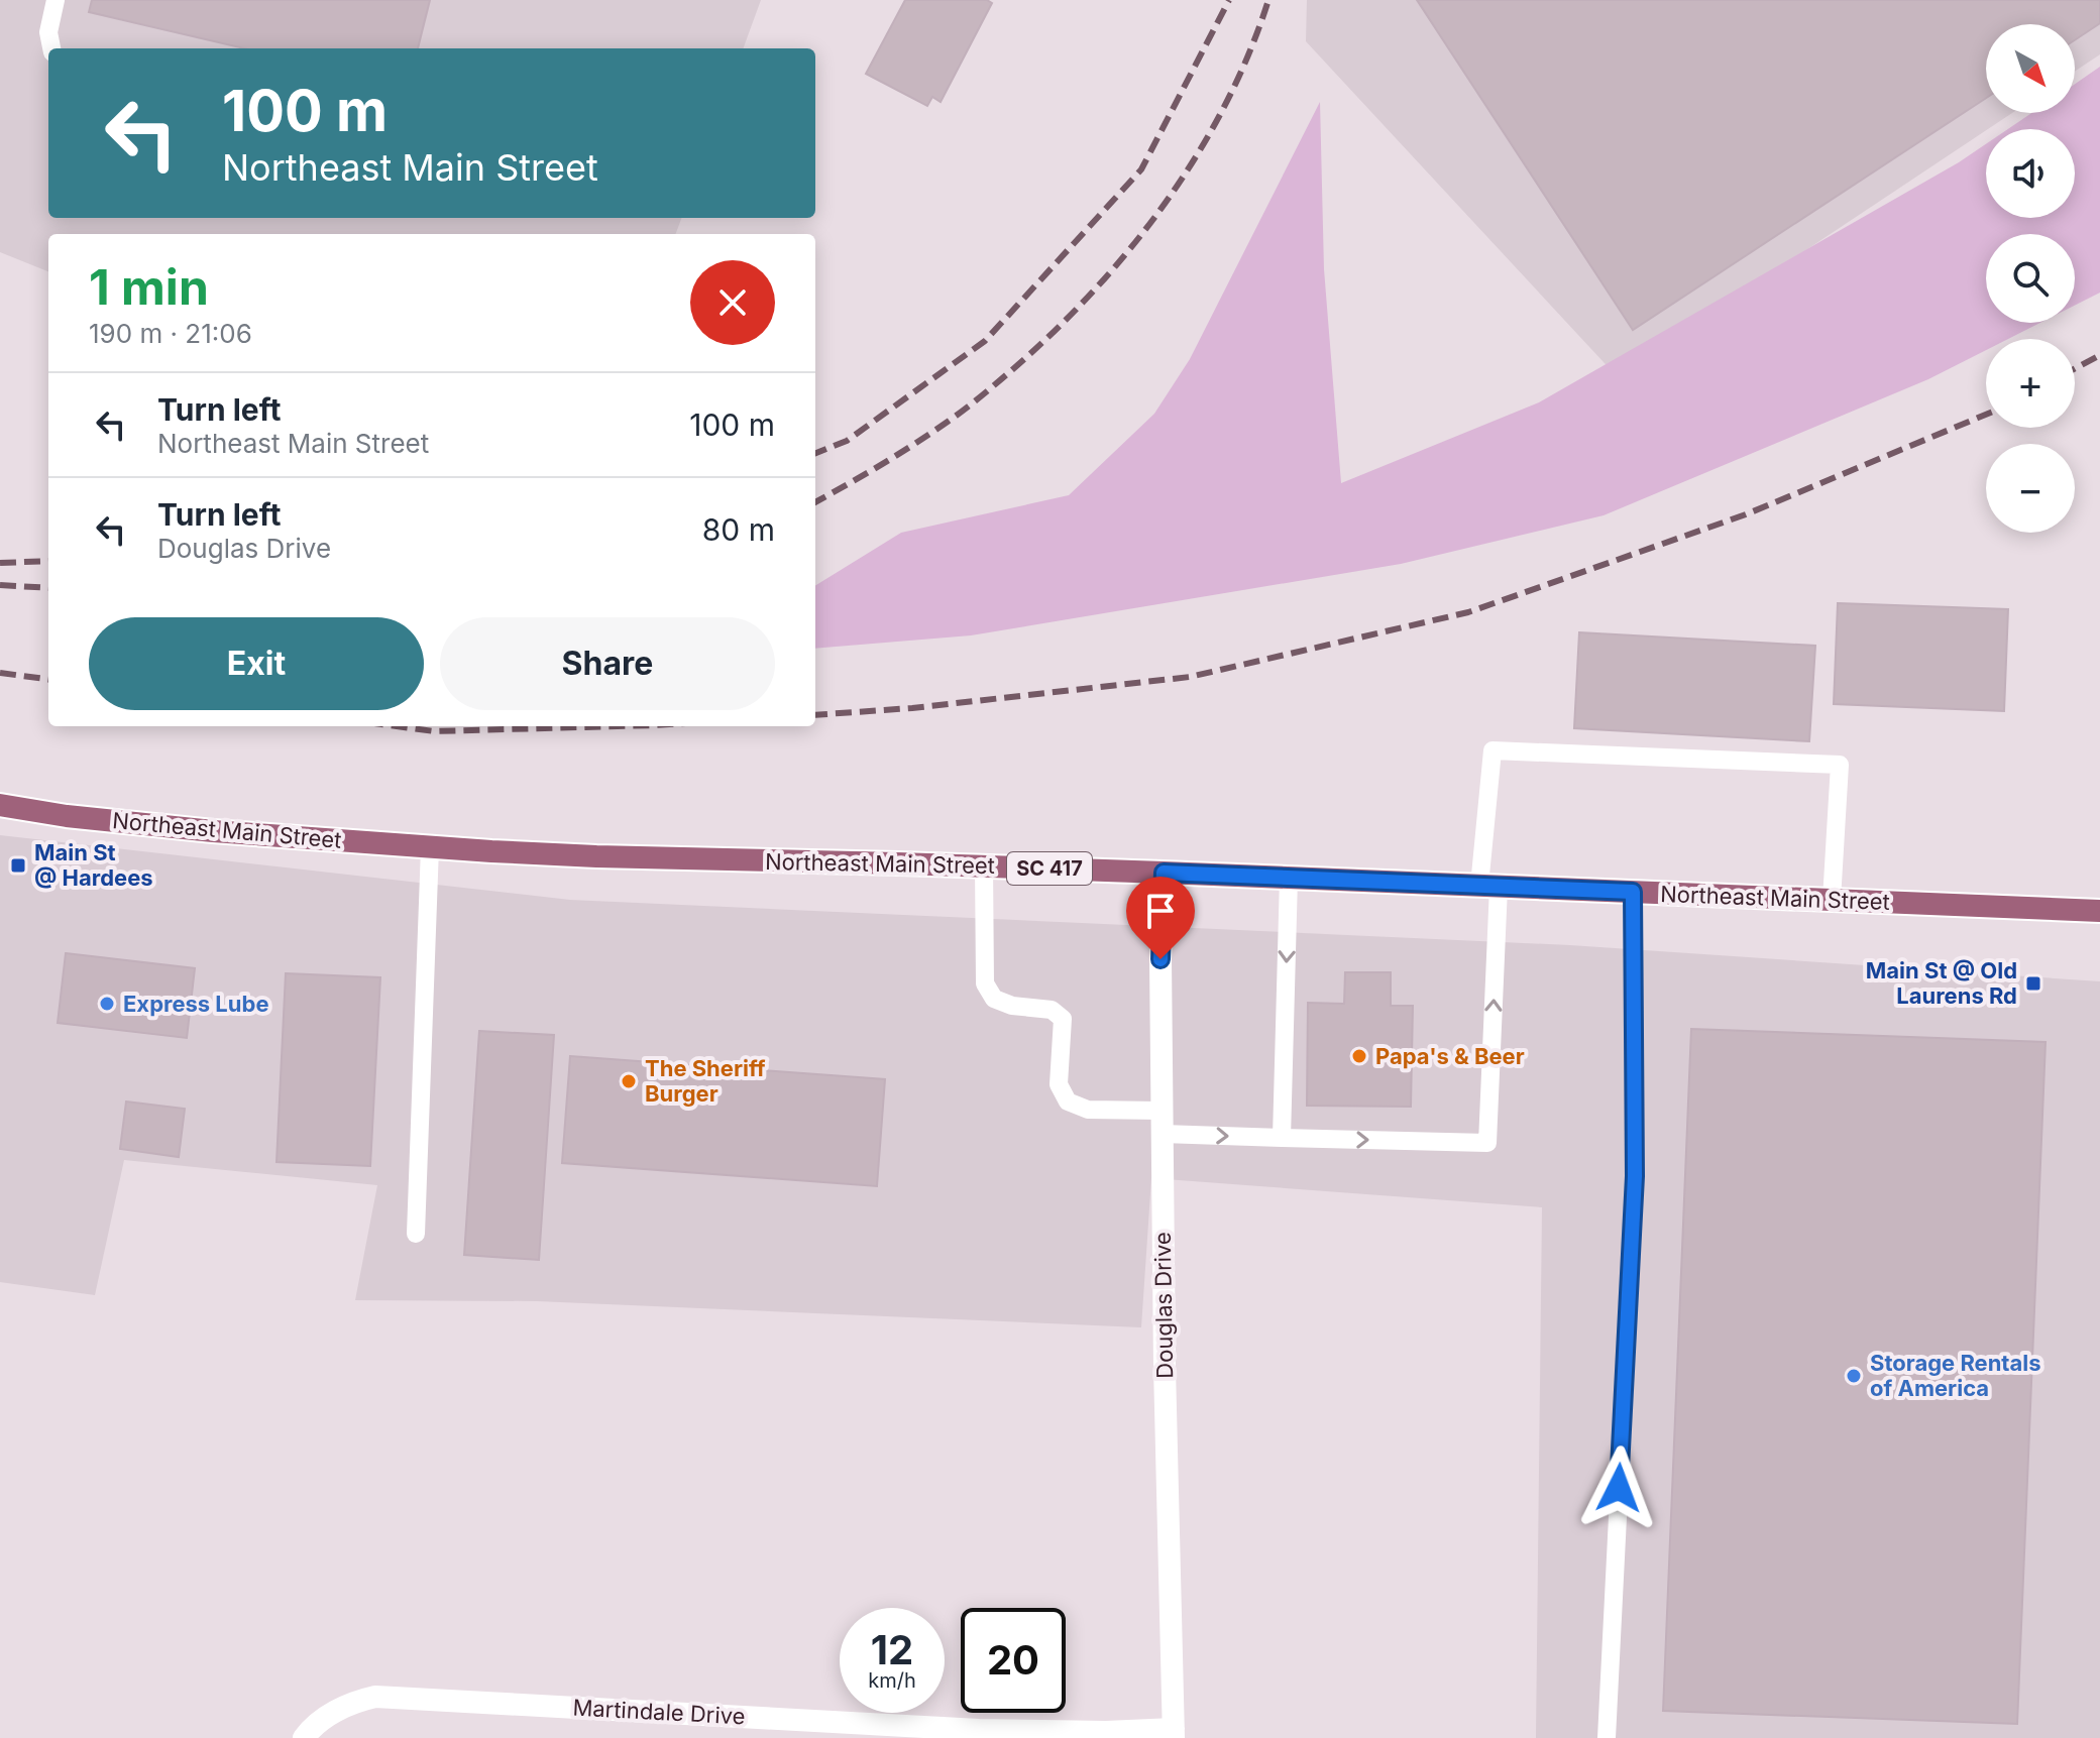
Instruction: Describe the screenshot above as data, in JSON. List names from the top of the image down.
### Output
{
  "streets": {
    "main road": ["Northeast Main Street", "SC 417"],
    "street": ["Douglas Drive", "Martindale Drive"]
  },
  "crossings": [
    ["Northeast Main Street", "Douglas Drive"],
    ["Douglas Drive", "Martindale Drive"]
  ],
  "places": {
    "transit": ["Main St @ Hardees", "Main St @ Old Laurens Rd"],
    "other": [
      "Express Lube",
      "Papa's & Beer",
      "The Sheriff Burger",
      "Storage Rentals of America"
    ]
  },
  "north": "bottom right",
  "page": {
    "map_buttons": ["+", "−"],
    "turn": ["100 m", "Northeast Main Street"],
    "heading": ["1 min", "190 m · 21:06"],
    "list": [
      {
        "name": "Turn left",
        "note": "Northeast Main Street",
        "value": "100 m"
      },
      {
        "name": "Turn left",
        "note": "Douglas Drive",
        "value": "80 m"
      }
    ],
    "buttons": ["Exit", "Share"],
    "speed": "12 km/h",
    "limit": "20"
  }
}
